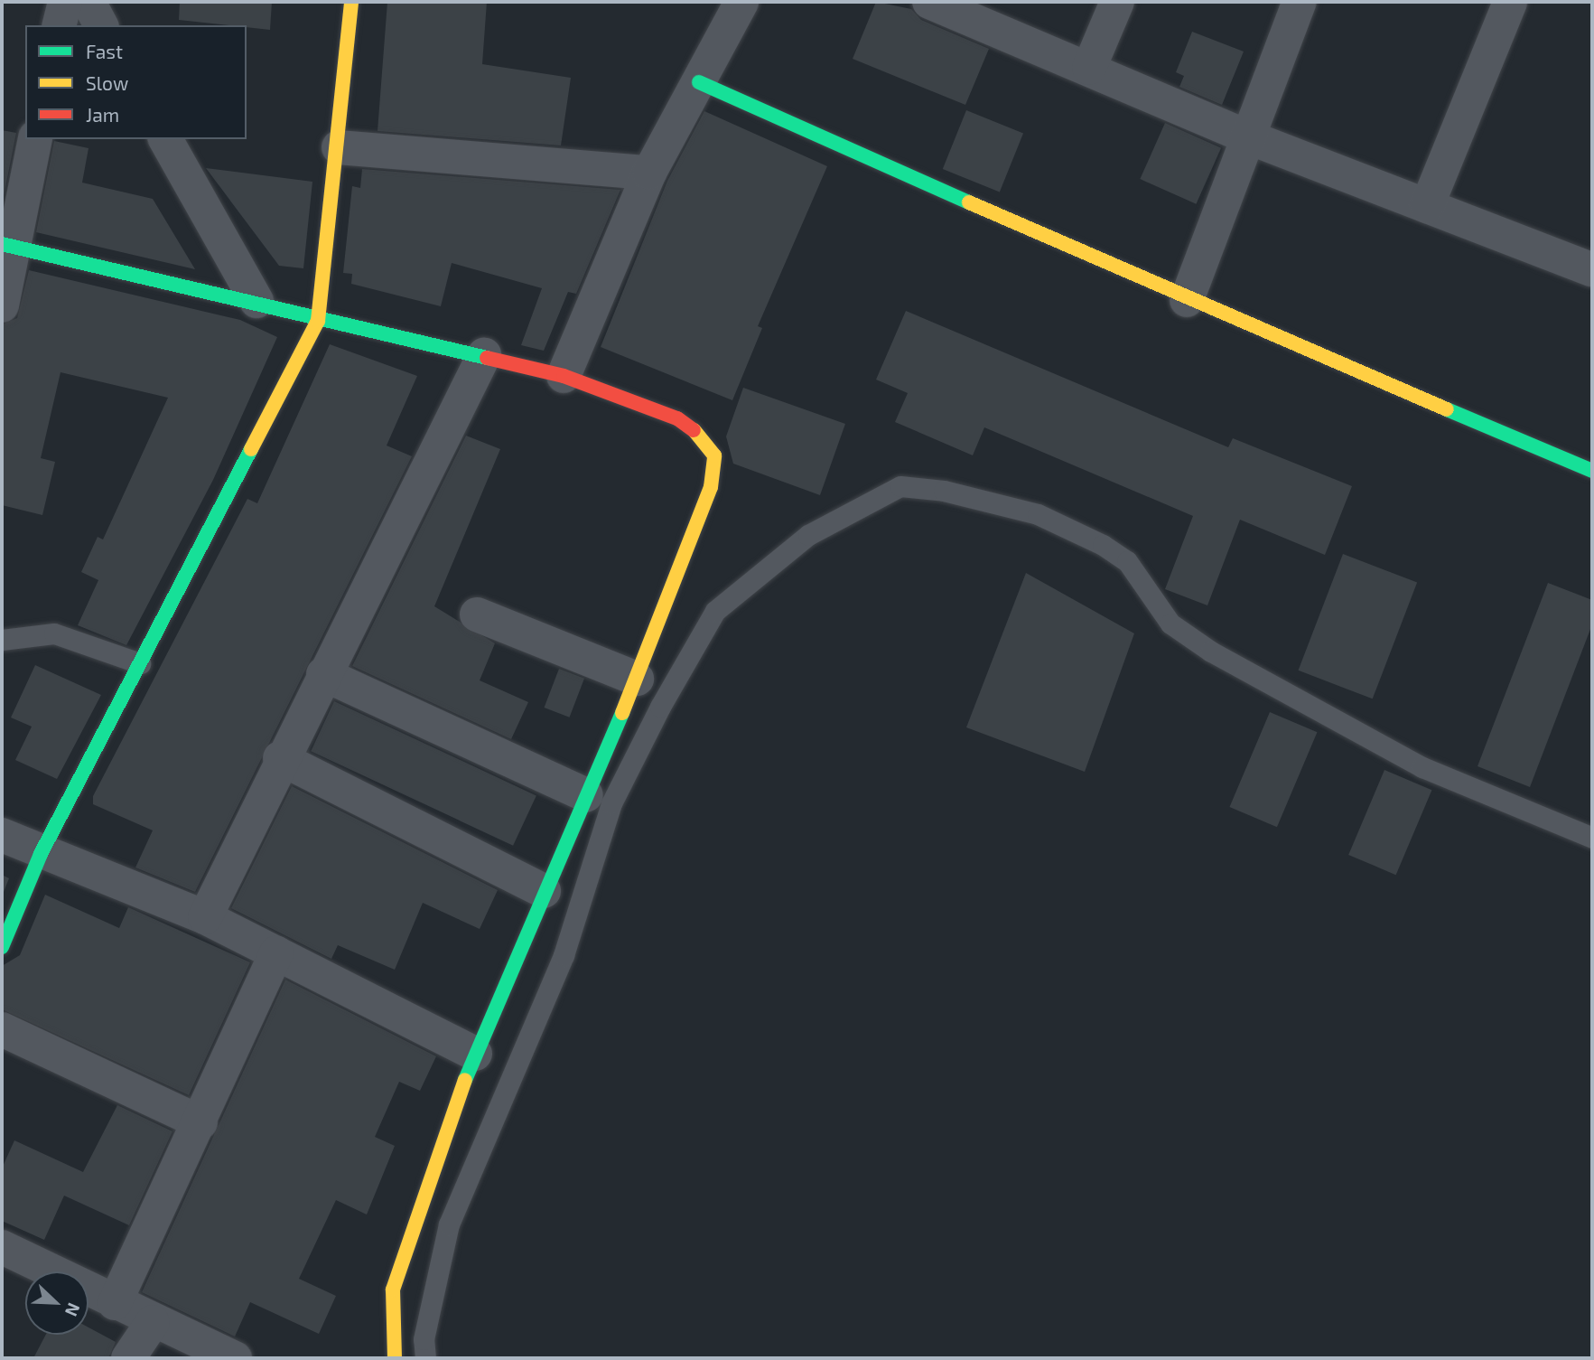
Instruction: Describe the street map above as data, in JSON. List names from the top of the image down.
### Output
{
  "legend": ["Fast", "Slow", "Jam"],
  "north": "bottom right"
}
